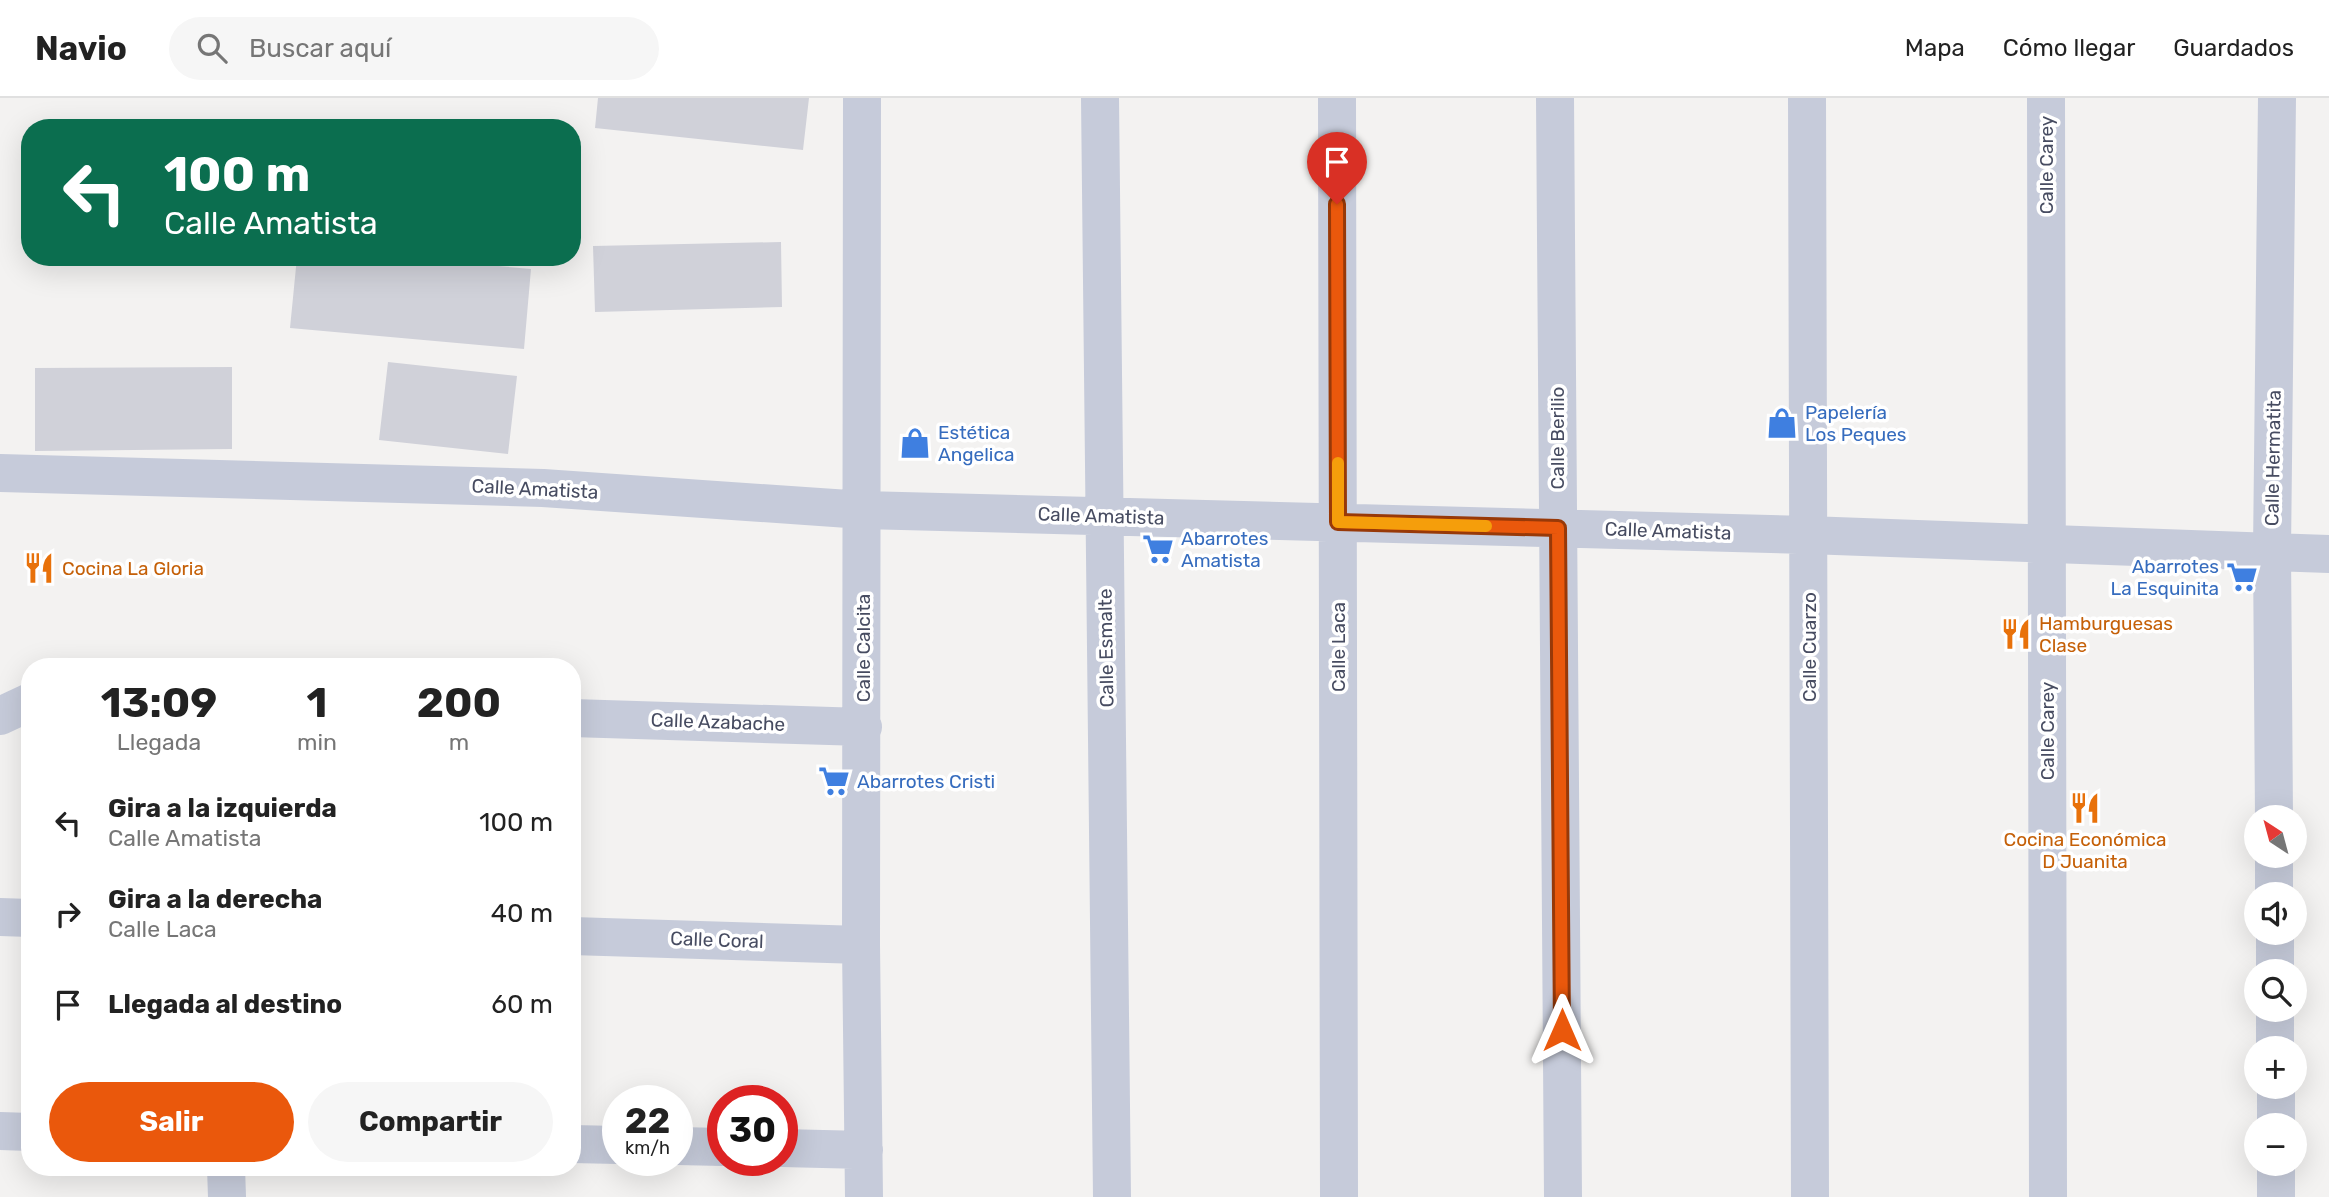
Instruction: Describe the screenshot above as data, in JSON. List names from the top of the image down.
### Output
{
  "streets": {
    "street": [
      "Calle Carey",
      "Calle Berilio",
      "Calle Hermatita",
      "Calle Amatista",
      "Calle Laca",
      "Calle Cuarzo",
      "Calle Calcita",
      "Calle Esmalte",
      "Calle Azabache",
      "Calle Coral"
    ]
  },
  "crossings": [
    ["Calle Carey", "Calle Amatista"],
    ["Calle Berilio", "Calle Amatista"],
    ["Calle Hermatita", "Calle Amatista"],
    ["Calle Amatista", "Calle Laca"],
    ["Calle Amatista", "Calle Cuarzo"],
    ["Calle Amatista", "Calle Calcita"],
    ["Calle Amatista", "Calle Esmalte"],
    ["Calle Calcita", "Calle Azabache"],
    ["Calle Calcita", "Calle Coral"]
  ],
  "places": {
    "shop": ["Papelería Los Peques", "Estética Angelica"],
    "supermarket": ["Abarrotes Amatista", "Abarrotes La Esquinita", "Abarrotes Cristi"],
    "restaurant": ["Cocina La Gloria", "Hamburguesas Clase", "Cocina Económica D Juanita"]
  },
  "north": "top left",
  "page": {
    "header": "Navio",
    "search": "Buscar aquí",
    "nav": ["Mapa", "Cómo llegar", "Guardados"],
    "turn": ["100 m", "Calle Amatista"],
    "eta": [
      "13:09",
      "Llegada",
      "1",
      "min",
      "200",
      "m"
    ],
    "list": [
      {
        "name": "Gira a la izquierda",
        "note": "Calle Amatista",
        "value": "100 m"
      },
      {
        "name": "Gira a la derecha",
        "note": "Calle Laca",
        "value": "40 m"
      },
      {
        "name": "Llegada al destino",
        "value": "60 m"
      }
    ],
    "map_buttons": ["+", "−"],
    "buttons": ["Salir", "Compartir"],
    "speed": "22 km/h",
    "limit": "30"
  }
}
